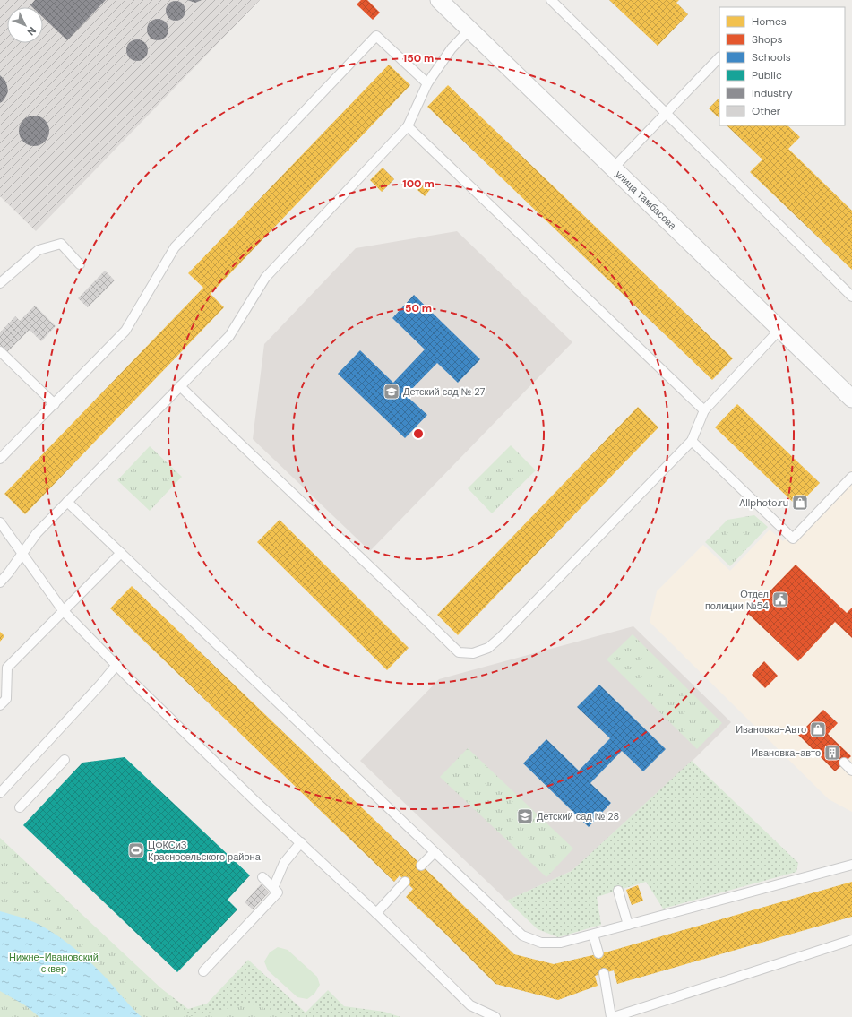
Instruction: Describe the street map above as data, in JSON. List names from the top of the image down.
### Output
{
  "streets": {
    "street": ["улица Тамбасова"]
  },
  "parks": ["Нижне-Ивановский сквер"],
  "places": {
    "school or university": ["Детский сад № 27", "Детский сад № 28"],
    "shop": ["Allphoto.ru", "Ивановка-Авто"],
    "public building": ["Отдел полиции №54"],
    "building": ["Ивановка-авто"],
    "sports": ["ЦФКСиЗ Красносельского района"]
  },
  "legend": [
    "Homes",
    "Shops",
    "Schools",
    "Public",
    "Industry",
    "Other"
  ],
  "north": "bottom right",
  "rings": ["150 m", "100 m", "50 m"]
}
